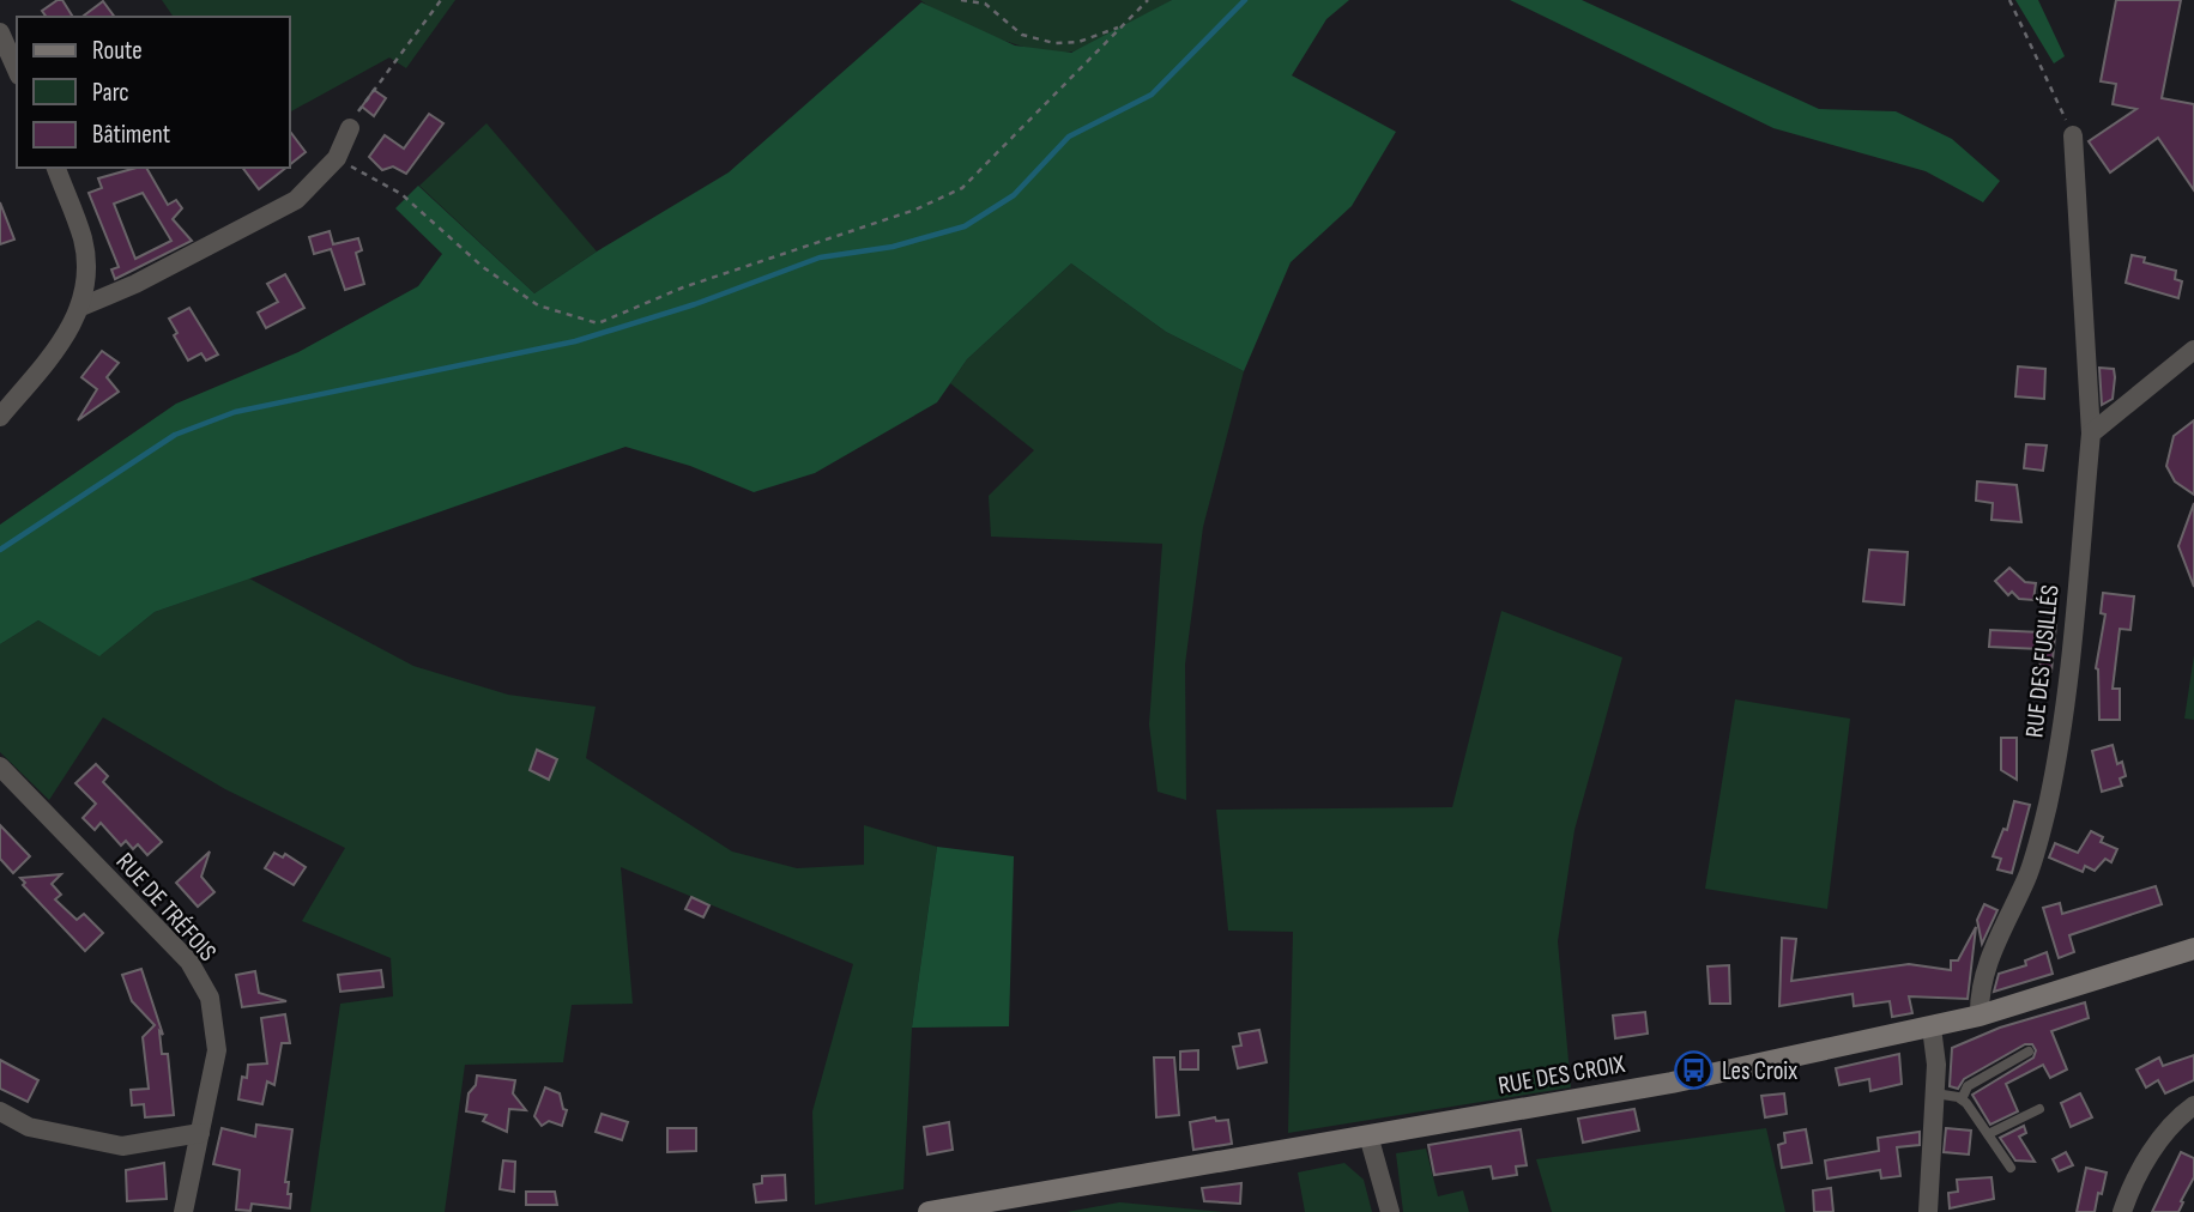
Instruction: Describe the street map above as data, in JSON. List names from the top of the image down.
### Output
{
  "streets": {
    "main road": ["RUE DES CROIX"],
    "street": ["RUE DES FUSILLÉS", "RUE DE TRÉFOIS"]
  },
  "crossings": [
    ["RUE DES FUSILLÉS", "RUE DES CROIX"]
  ],
  "places": {
    "bus stop": ["Les Croix"]
  },
  "legend": ["Route", "Parc", "Bâtiment"]
}
